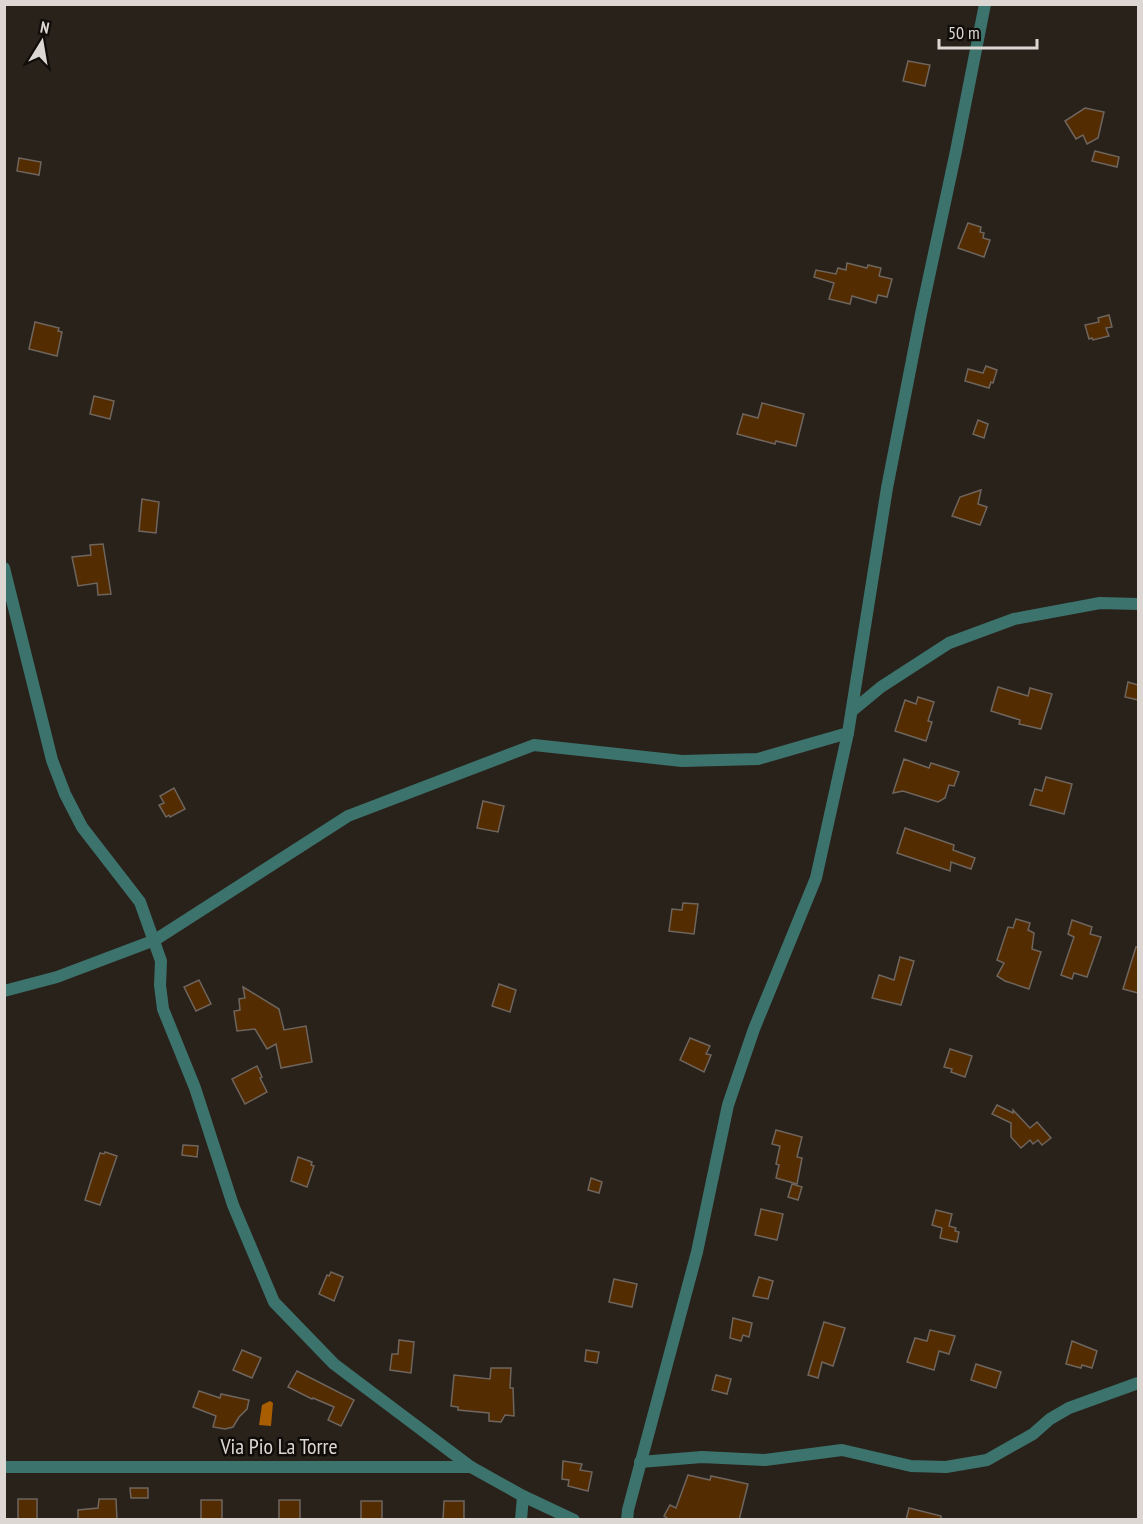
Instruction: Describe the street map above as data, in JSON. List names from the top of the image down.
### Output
{
  "streets": {
    "street": ["Via Pio La Torre"]
  },
  "scale_bar": "50 m",
  "north": "top"
}
